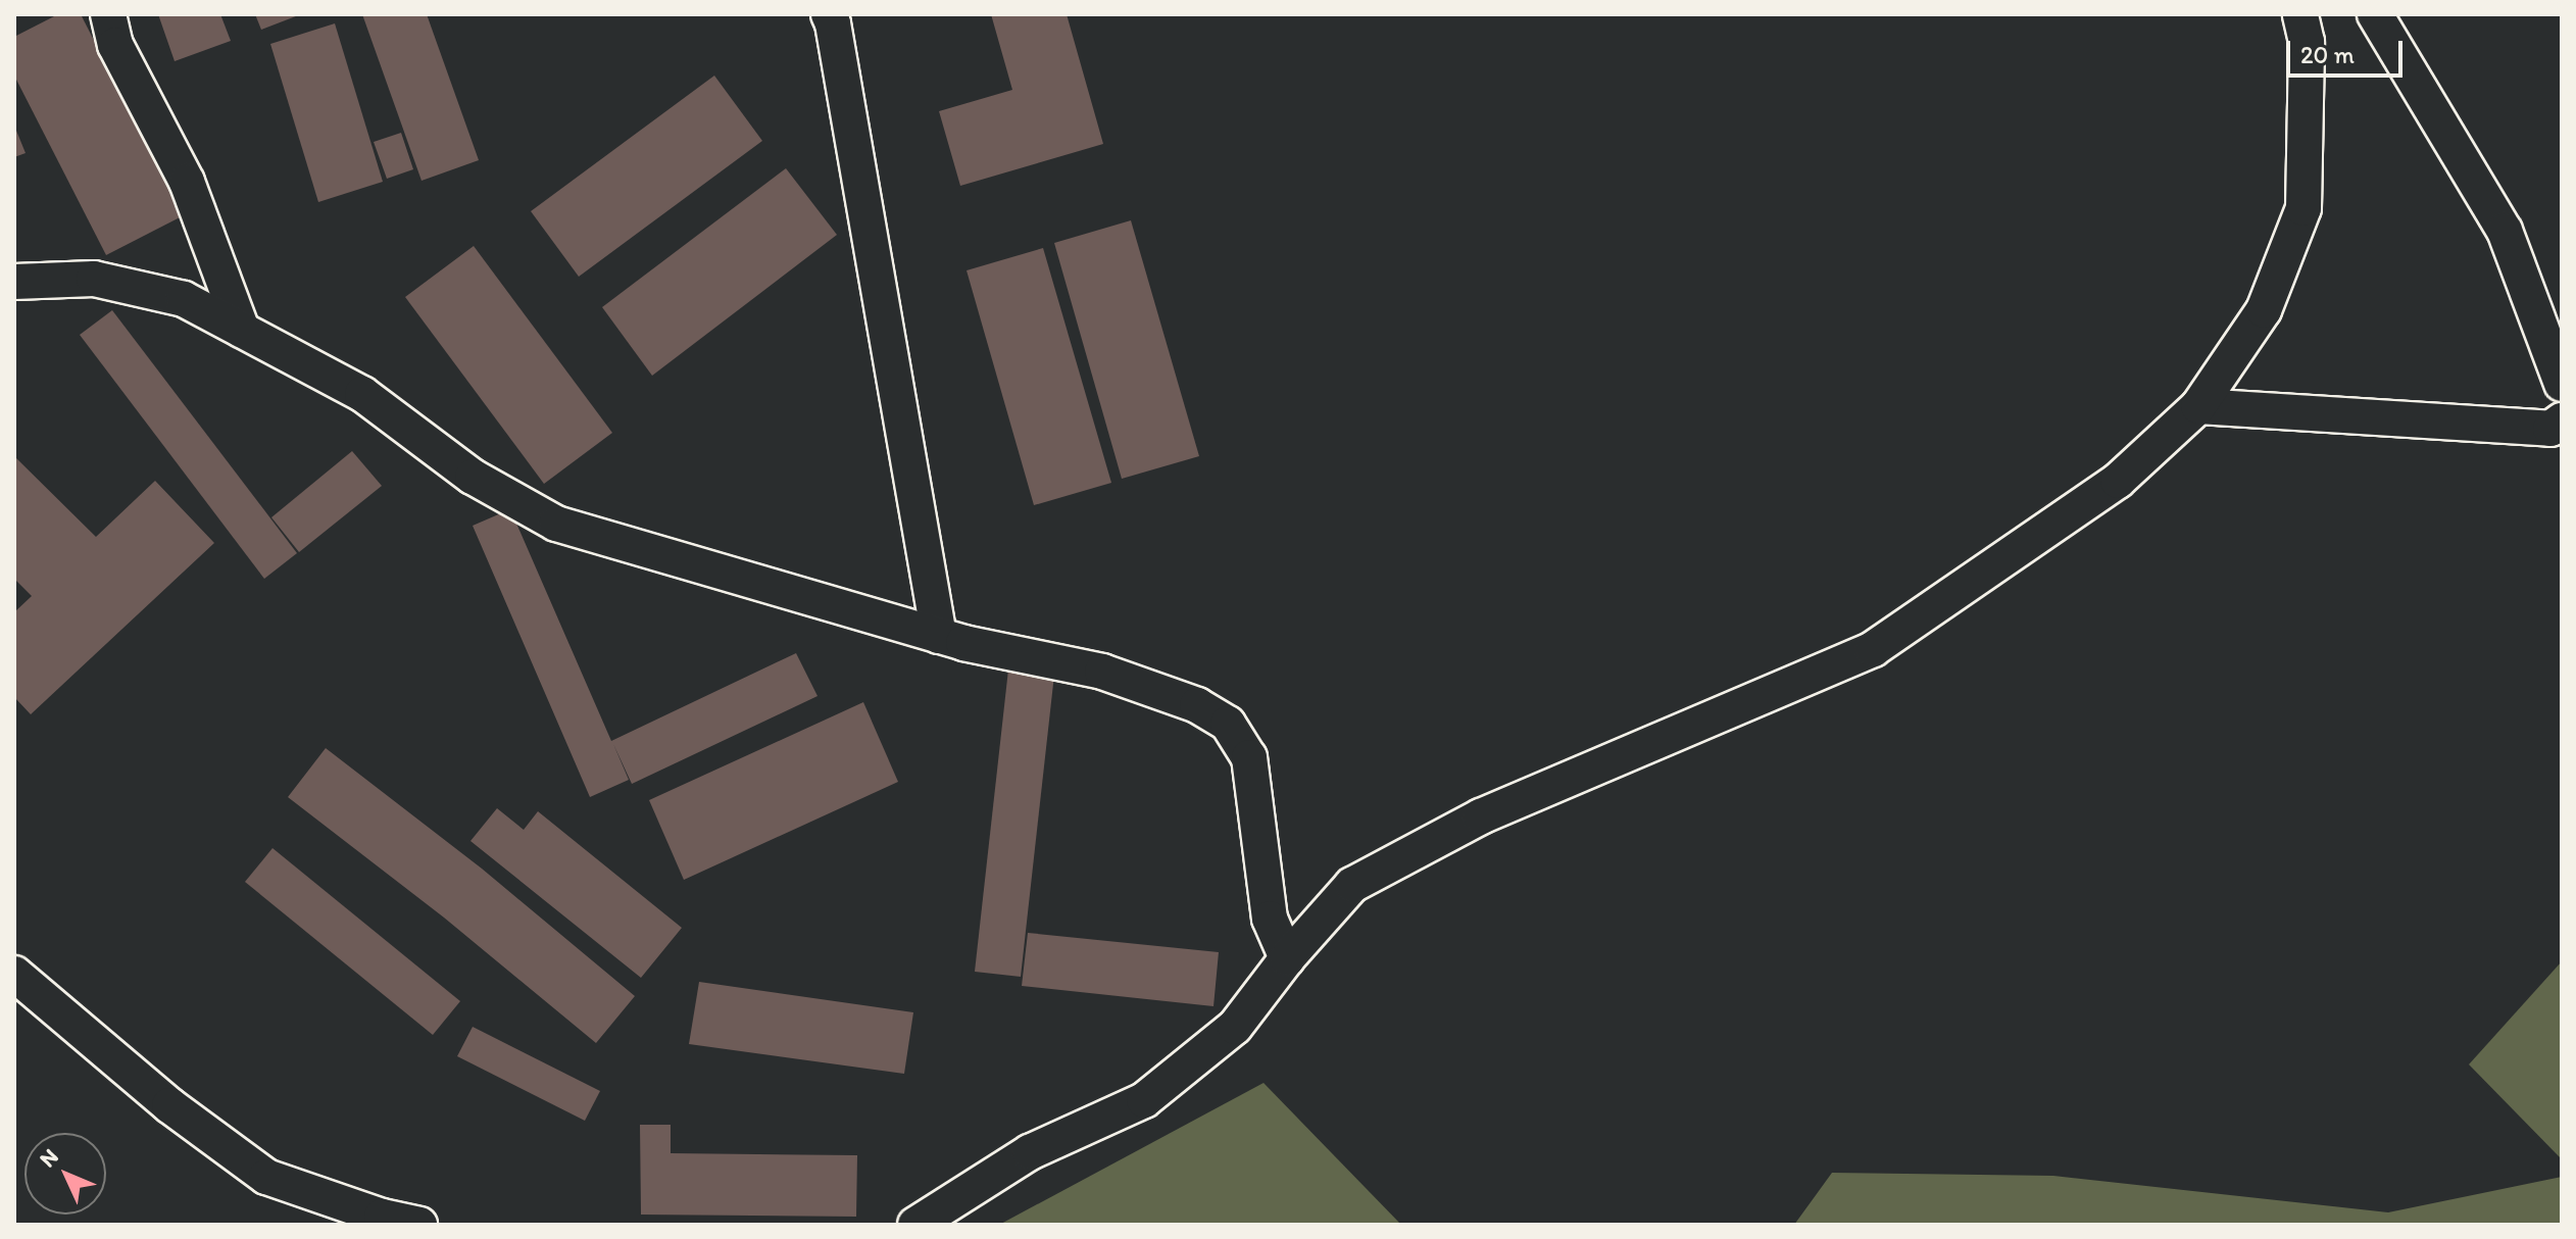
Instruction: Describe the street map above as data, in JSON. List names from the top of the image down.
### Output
{
  "scale_bar": "20 m",
  "north": "top left"
}
